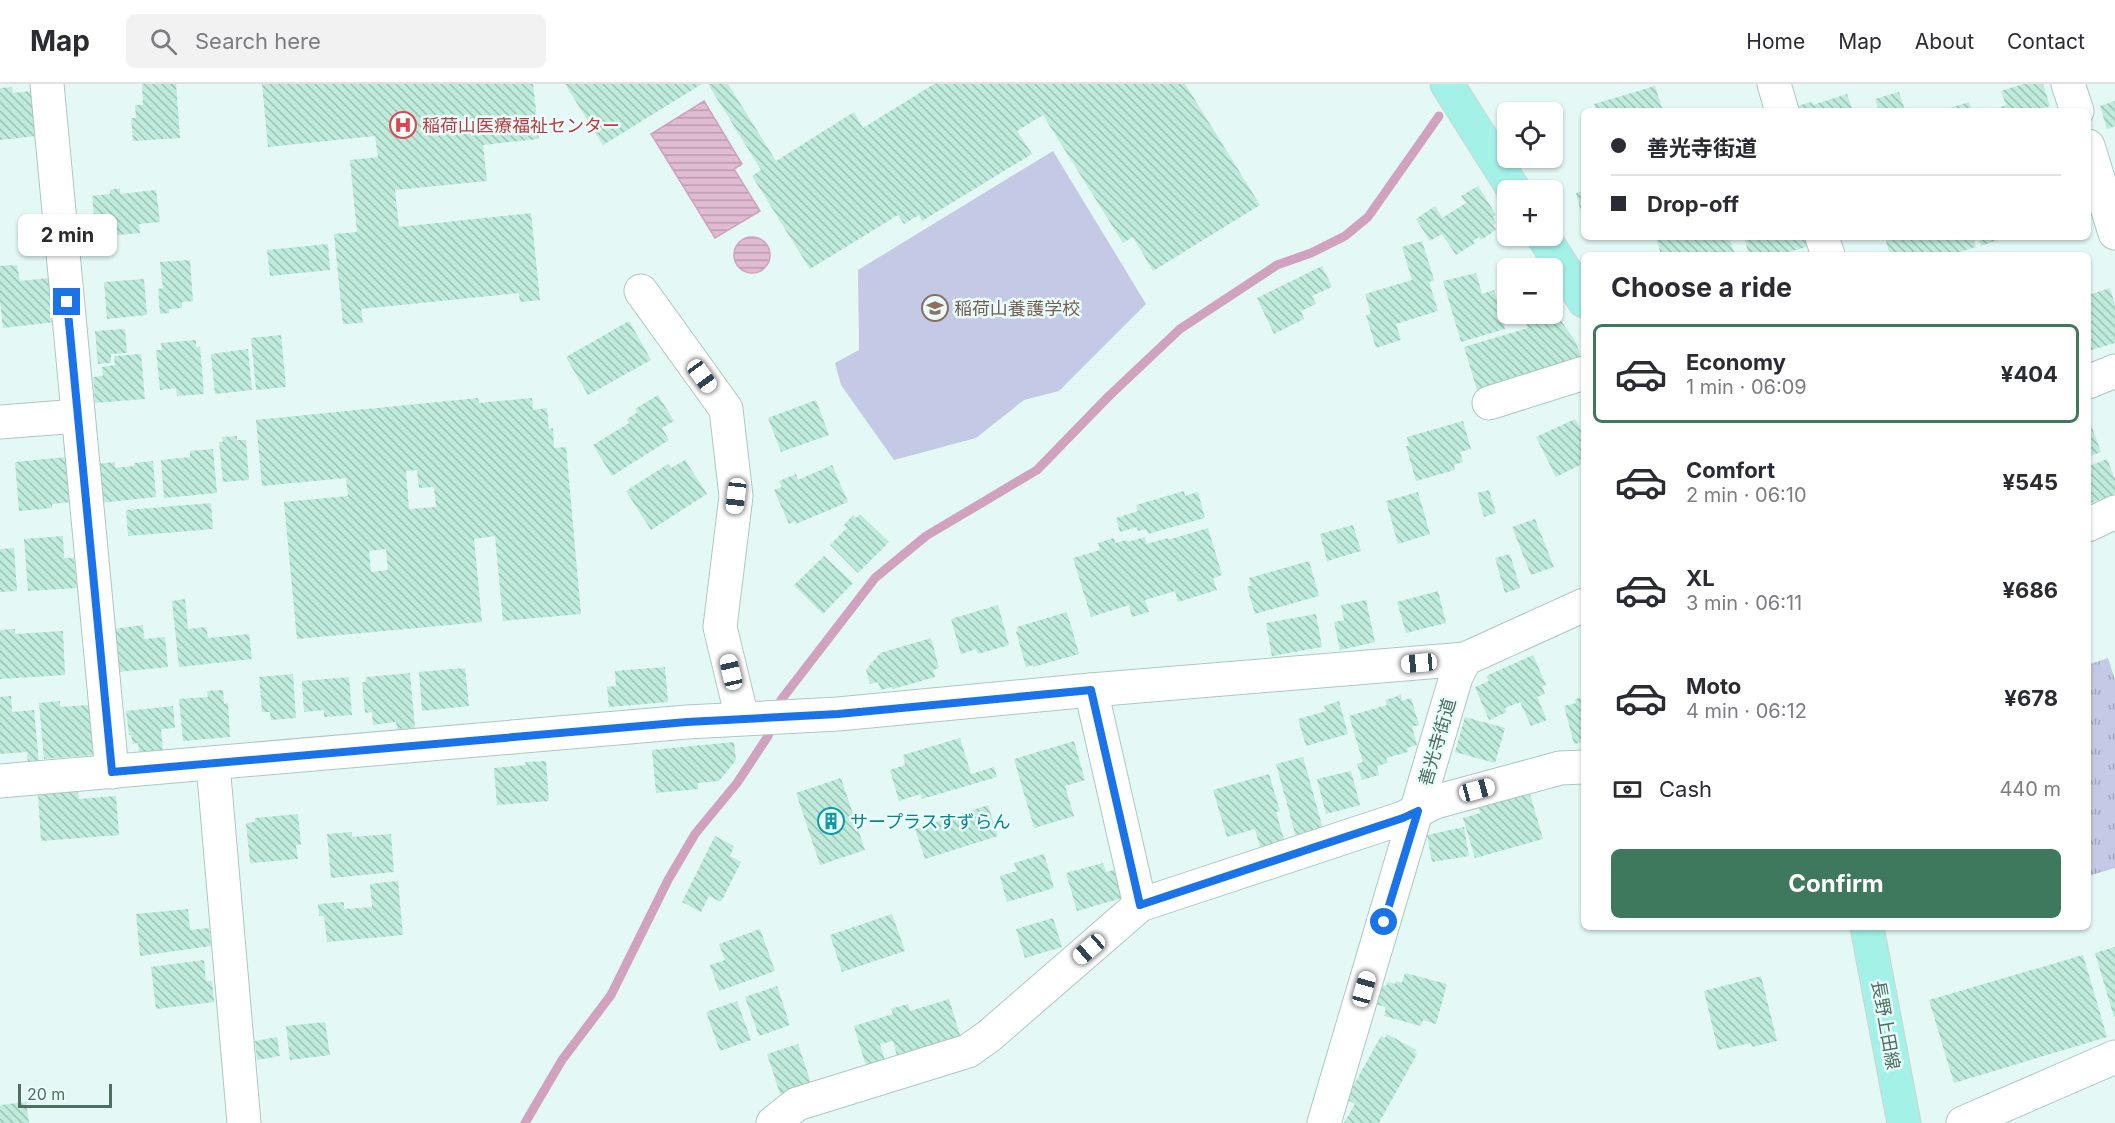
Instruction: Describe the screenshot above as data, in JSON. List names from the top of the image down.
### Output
{
  "streets": {
    "main road": ["長野上田線"],
    "street": ["善光寺街道"]
  },
  "places": {
    "hospital": ["稲荷山医療福祉センター"],
    "school or university": ["稲荷山養護学校"],
    "building": ["サープラスすずらん"]
  },
  "scale_bar": "20 m",
  "page": {
    "header": "Map",
    "search": "Search here",
    "nav": [
      "Home",
      "Map",
      "About",
      "Contact"
    ],
    "map_buttons": ["+", "−"],
    "banner": ["善光寺街道", "Drop-off"],
    "bubble": "2 min",
    "heading": "Choose a ride",
    "list": [
      {
        "name": "Economy",
        "note": "1 min · 06:09",
        "value": "¥404"
      },
      {
        "name": "Comfort",
        "note": "2 min · 06:10",
        "value": "¥545"
      },
      {
        "name": "XL",
        "note": "3 min · 06:11",
        "value": "¥686"
      },
      {
        "name": "Moto",
        "note": "4 min · 06:12",
        "value": "¥678"
      }
    ],
    "pay": ["Cash", "440 m"],
    "buttons": "Confirm",
    "scale": "20 m"
  }
}
